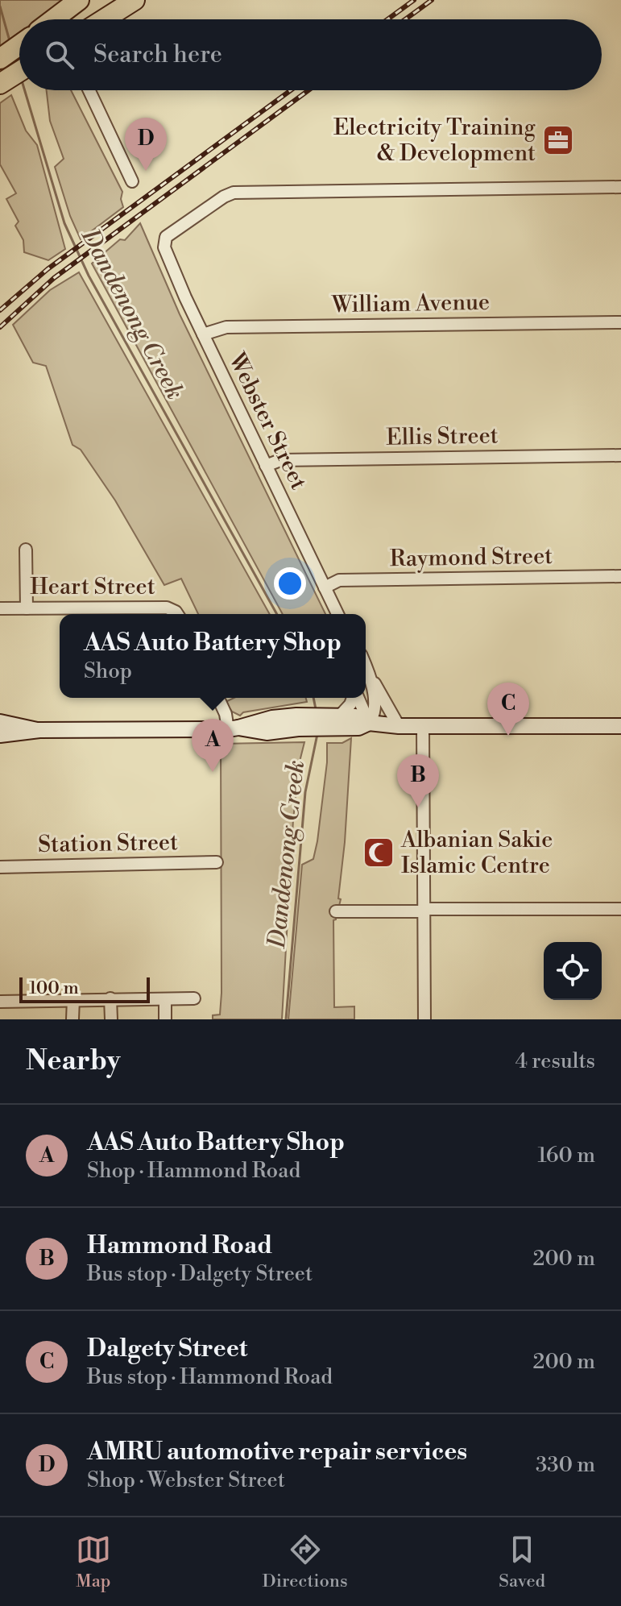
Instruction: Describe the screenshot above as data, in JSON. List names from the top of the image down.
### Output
{
  "streets": {
    "street": [
      "William Avenue",
      "Webster Street",
      "Ellis Street",
      "Raymond Street",
      "Heart Street",
      "Station Street"
    ]
  },
  "crossings": [
    ["William Avenue", "Webster Street"],
    ["Webster Street", "Ellis Street"],
    ["Webster Street", "Raymond Street"]
  ],
  "water": ["Dandenong Creek"],
  "places": {
    "office": ["Electricity Training & Development"],
    "mosque": ["Albanian Sakie Islamic Centre"]
  },
  "scale_bar": "100 m",
  "page": {
    "search": "Search here",
    "pins": [
      "D",
      "C",
      "A",
      "B"
    ],
    "popup": ["AAS Auto Battery Shop", "Shop"],
    "scale": "100 m",
    "heading": ["Nearby", "4 results"],
    "list": [
      {
        "mark": "A",
        "name": "AAS Auto Battery Shop",
        "note": "Shop · Hammond Road",
        "value": "160 m"
      },
      {
        "mark": "B",
        "name": "Hammond Road",
        "note": "Bus stop · Dalgety Street",
        "value": "200 m"
      },
      {
        "mark": "C",
        "name": "Dalgety Street",
        "note": "Bus stop · Hammond Road",
        "value": "200 m"
      },
      {
        "mark": "D",
        "name": "AMRU automotive repair services",
        "note": "Shop · Webster Street",
        "value": "330 m"
      }
    ],
    "nav": ["Map", "Directions", "Saved"]
  }
}
